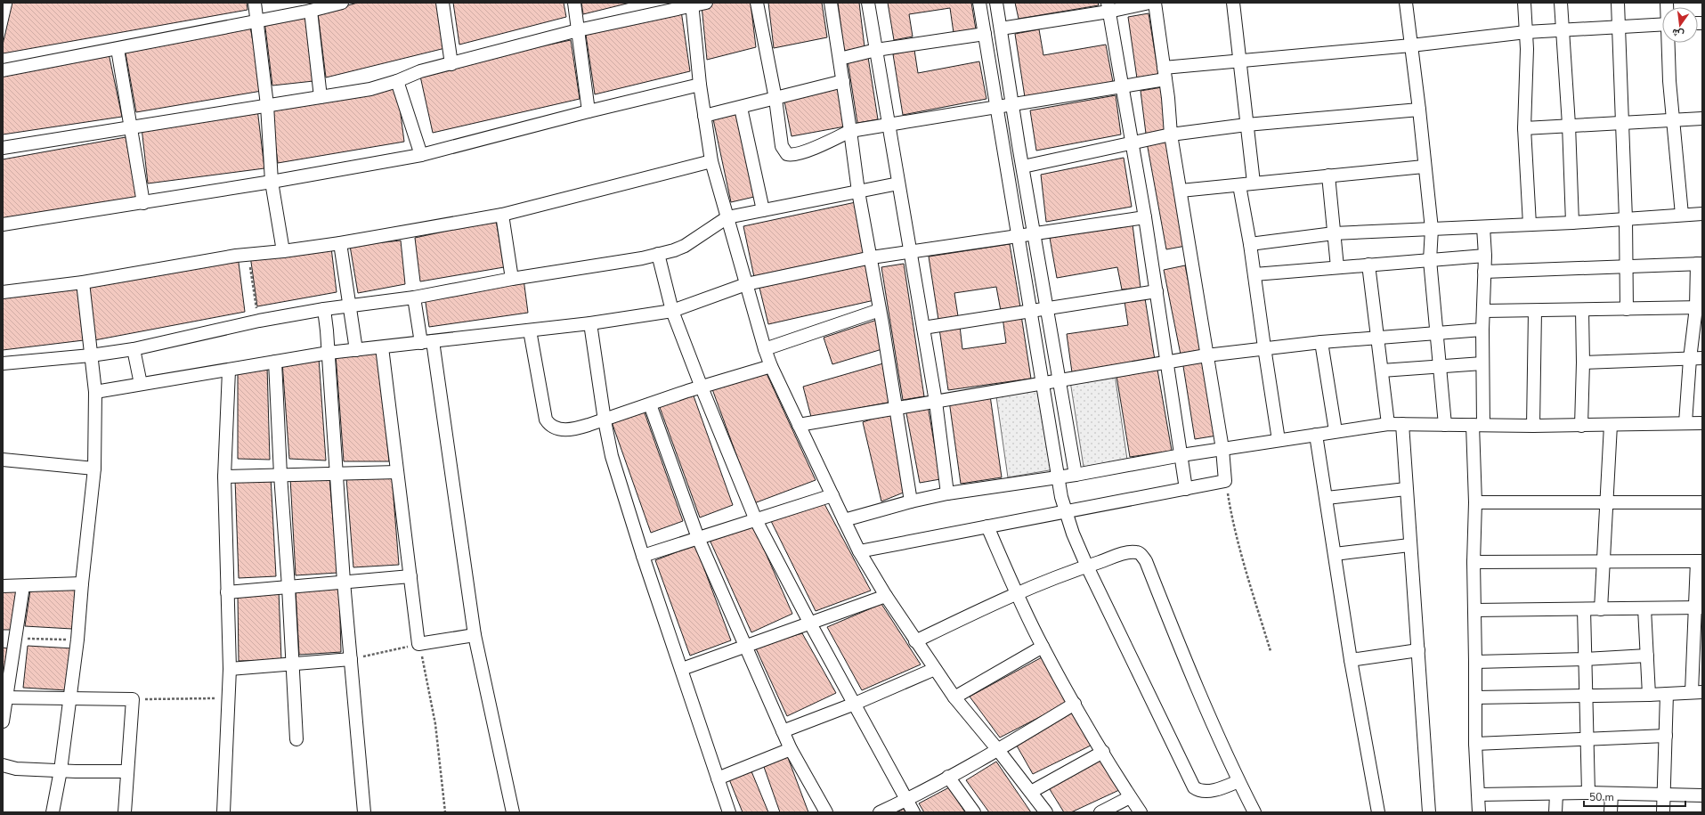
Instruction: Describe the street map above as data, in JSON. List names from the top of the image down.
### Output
{
  "scale_bar": "50 m",
  "north": "bottom"
}
